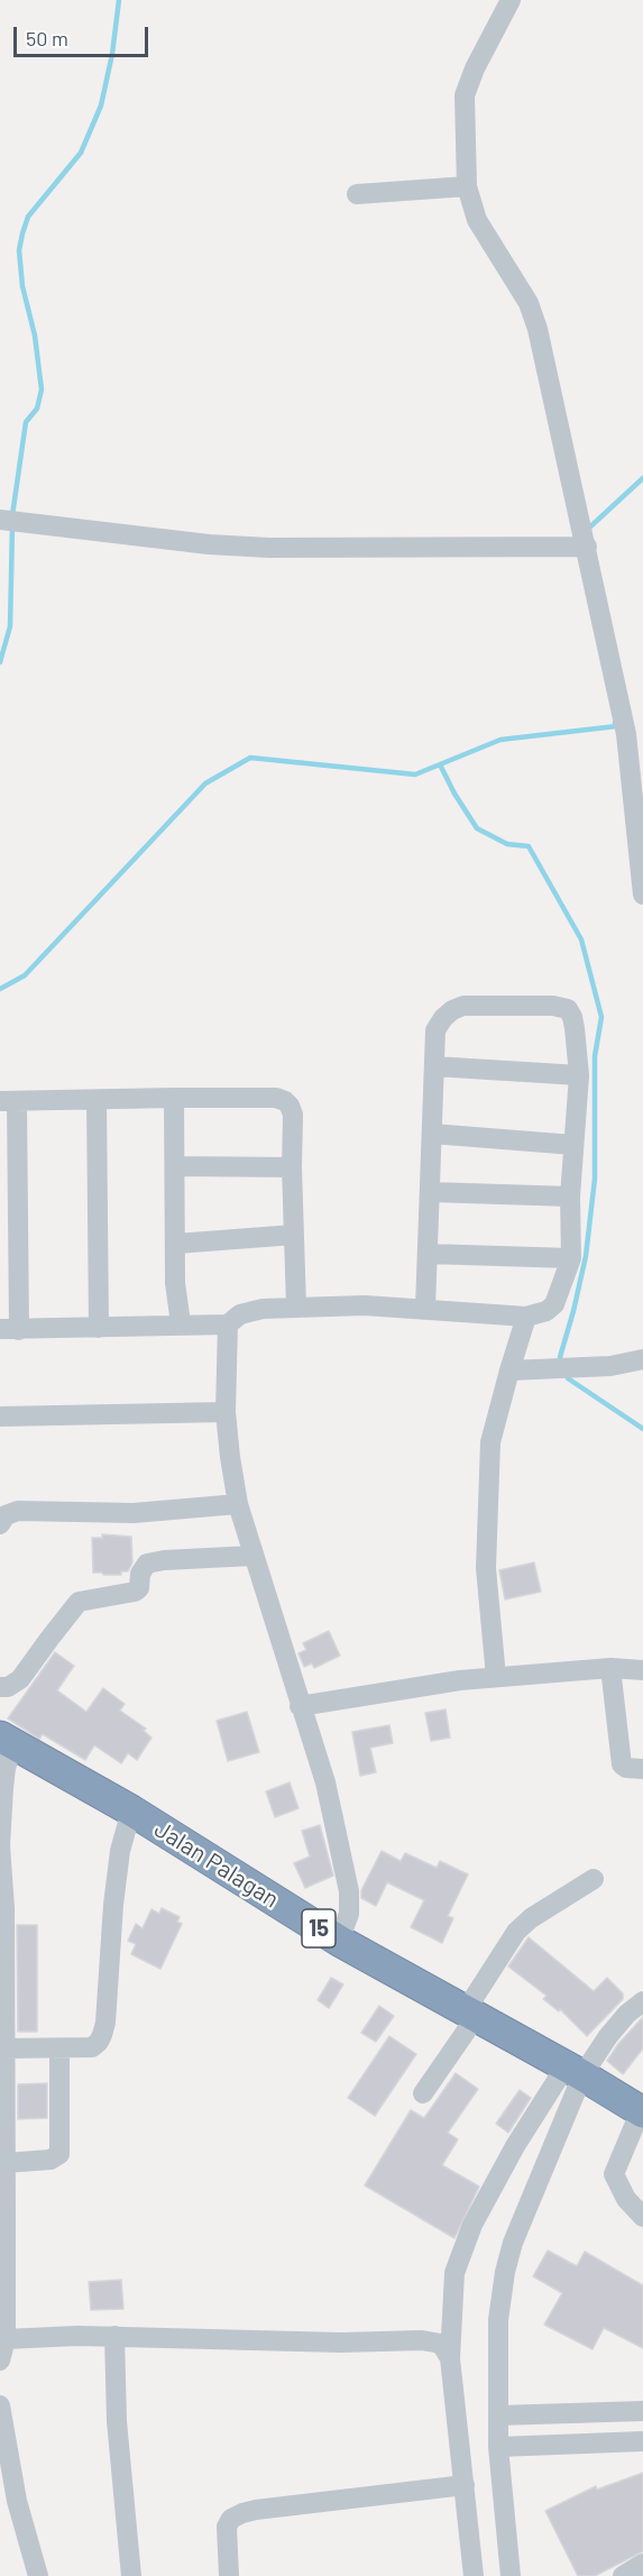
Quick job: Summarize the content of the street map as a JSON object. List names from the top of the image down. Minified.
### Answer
{"streets":{"highway":["Jalan Palagan","15"]},"scale_bar":"50 m"}
